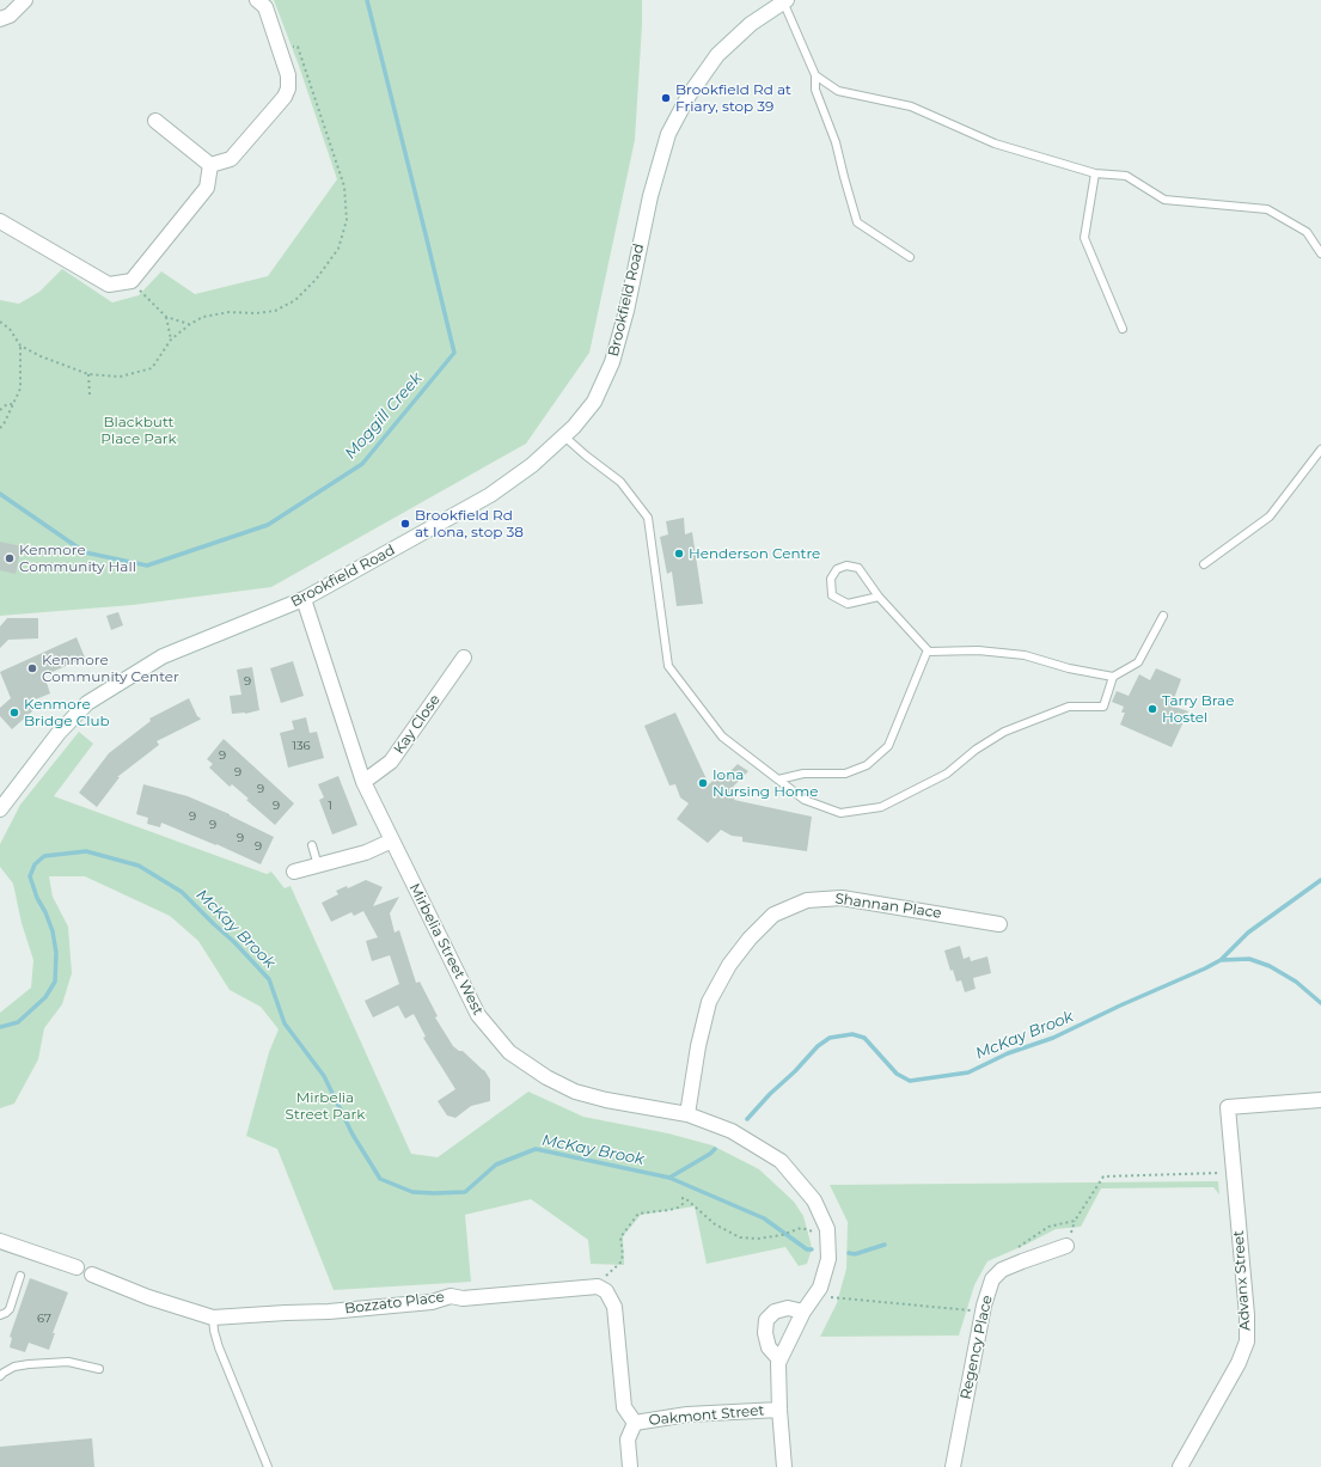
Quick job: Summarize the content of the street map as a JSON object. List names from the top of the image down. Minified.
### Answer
{"streets":{"street":["Brookfield Road","Kay Close","Shannan Place","Mirbelia Street West","Advanx Street","Bozzato Place","Regency Place","Oakmont Street"]},"crossings":[["Brookfield Road","Mirbelia Street West"],["Kay Close","Mirbelia Street West"],["Shannan Place","Mirbelia Street West"],["Mirbelia Street West","Oakmont Street"]],"water":["Moggill Creek","McKay Brook"],"parks":["Blackbutt Place Park","Mirbelia Street Park"],"places":["Brookfield Rd at Friary, stop 39","Brookfield Rd at Iona, stop 38","Henderson Centre","Kenmore Community Hall","Kenmore Community Center","Tarry Brae Hostel","Kenmore Bridge Club","Iona Nursing Home"],"house_numbers":["9","136","9","9","9","9","1","9","9","9","9","67"]}
